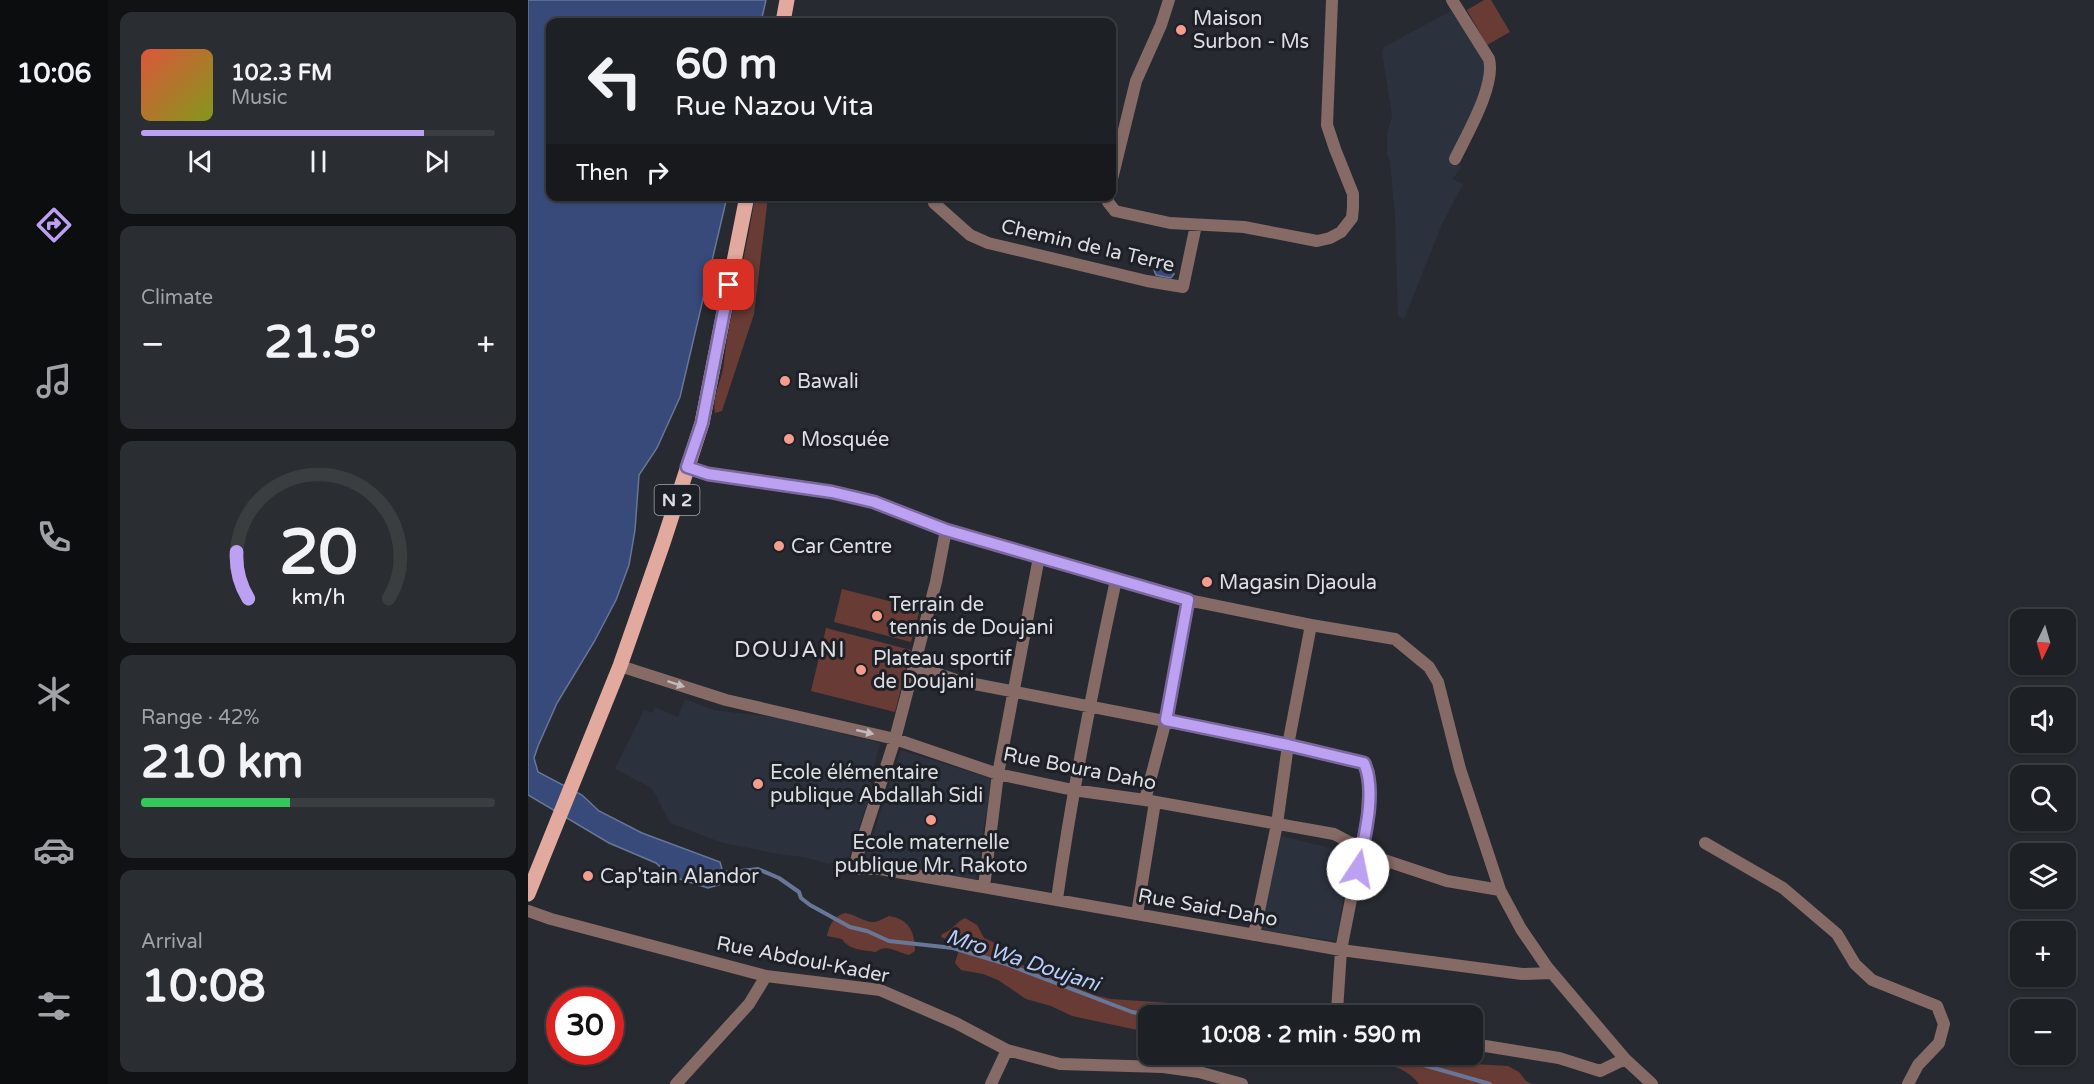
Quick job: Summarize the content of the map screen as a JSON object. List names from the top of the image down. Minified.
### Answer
{"streets":{"main road":["N 2"],"street":["Chemin de la Terre","Rue Boura Daho","Rue Said-Daho","Rue Abdoul-Kader"]},"crossings":[["N 2","Rue Boura Daho"],["Rue Boura Daho","Rue Said-Daho"]],"districts":["DOUJANI"],"water":["Mro Wa Doujani"],"places":["Maison Surbon - Ms","Bawali","Mosquée","Car Centre","Magasin Djaoula","Terrain de tennis de Doujani","Plateau sportif de Doujani","Ecole élémentaire publique Abdallah Sidi","Ecole maternelle publique Mr. Rakoto","Cap'tain Alandor"],"north":"bottom","page":{"tabs":"10:06","turn":["60 m","Rue Nazou Vita"],"song":["102.3 FM","Music"],"then":"Then","tile":["Climate",["Range · 42%","210 km"],["Arrival","10:08"]],"heat":["−","21.5°","+"],"map_buttons":["+","−"],"limit":"30","trip":"10:08 · 2 min · 590 m","gauge":["20","km/h"]}}
